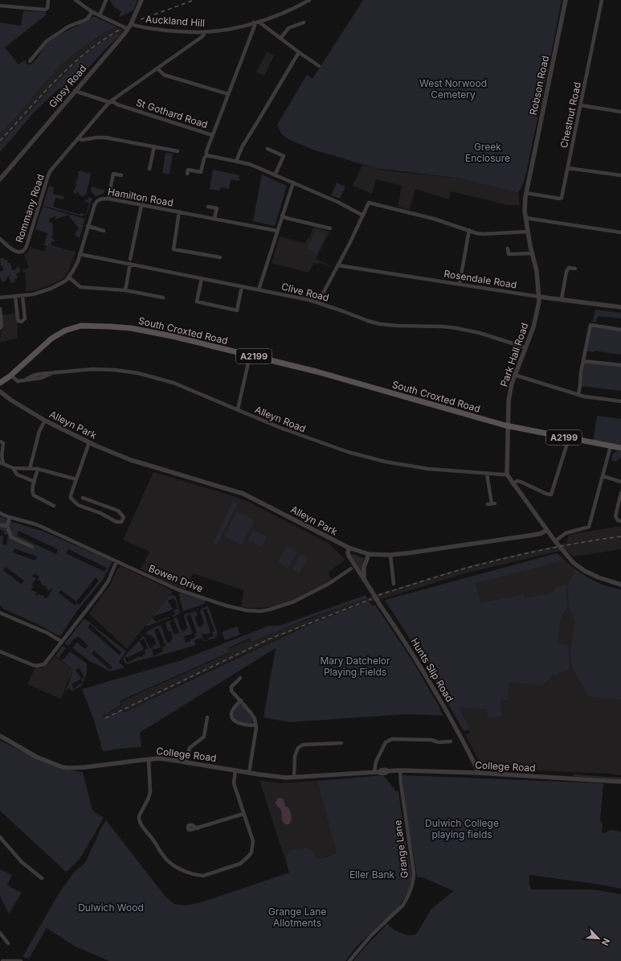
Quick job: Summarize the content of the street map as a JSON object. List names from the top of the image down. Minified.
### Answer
{"streets":{"main road":["South Croxted Road","A2199"],"street":["Auckland Hill","Robson Road","Gipsy Road","St Gothard Road","Chestnut Road","Hamilton Road","Rommany Road","Rosendale Road","Clive Road","Park Hall Road","Alleyn Road","Alleyn Park","Bowen Drive","Hunts Slip Road","College Road","Grange Lane"]},"crossings":[["Auckland Hill","Gipsy Road"],["Robson Road","Chestnut Road"],["Robson Road","Park Hall Road"],["Gipsy Road","St Gothard Road"],["Chestnut Road","Park Hall Road"],["Hamilton Road","Clive Road"],["Rosendale Road","Park Hall Road"],["Clive Road","Park Hall Road"],["South Croxted Road","Park Hall Road"],["South Croxted Road","A2199"],["South Croxted Road","Alleyn Road"],["Park Hall Road","A2199"],["Park Hall Road","Alleyn Road"],["Alleyn Park","Hunts Slip Road"],["Hunts Slip Road","College Road"],["College Road","Grange Lane"]],"parks":["West Norwood Cemetery","Greek Enclosure","Mary Datchelor Playing Fields","Dulwich College playing fields","Eller Bank","Dulwich Wood","Grange Lane Allotments"],"north":"bottom right"}
